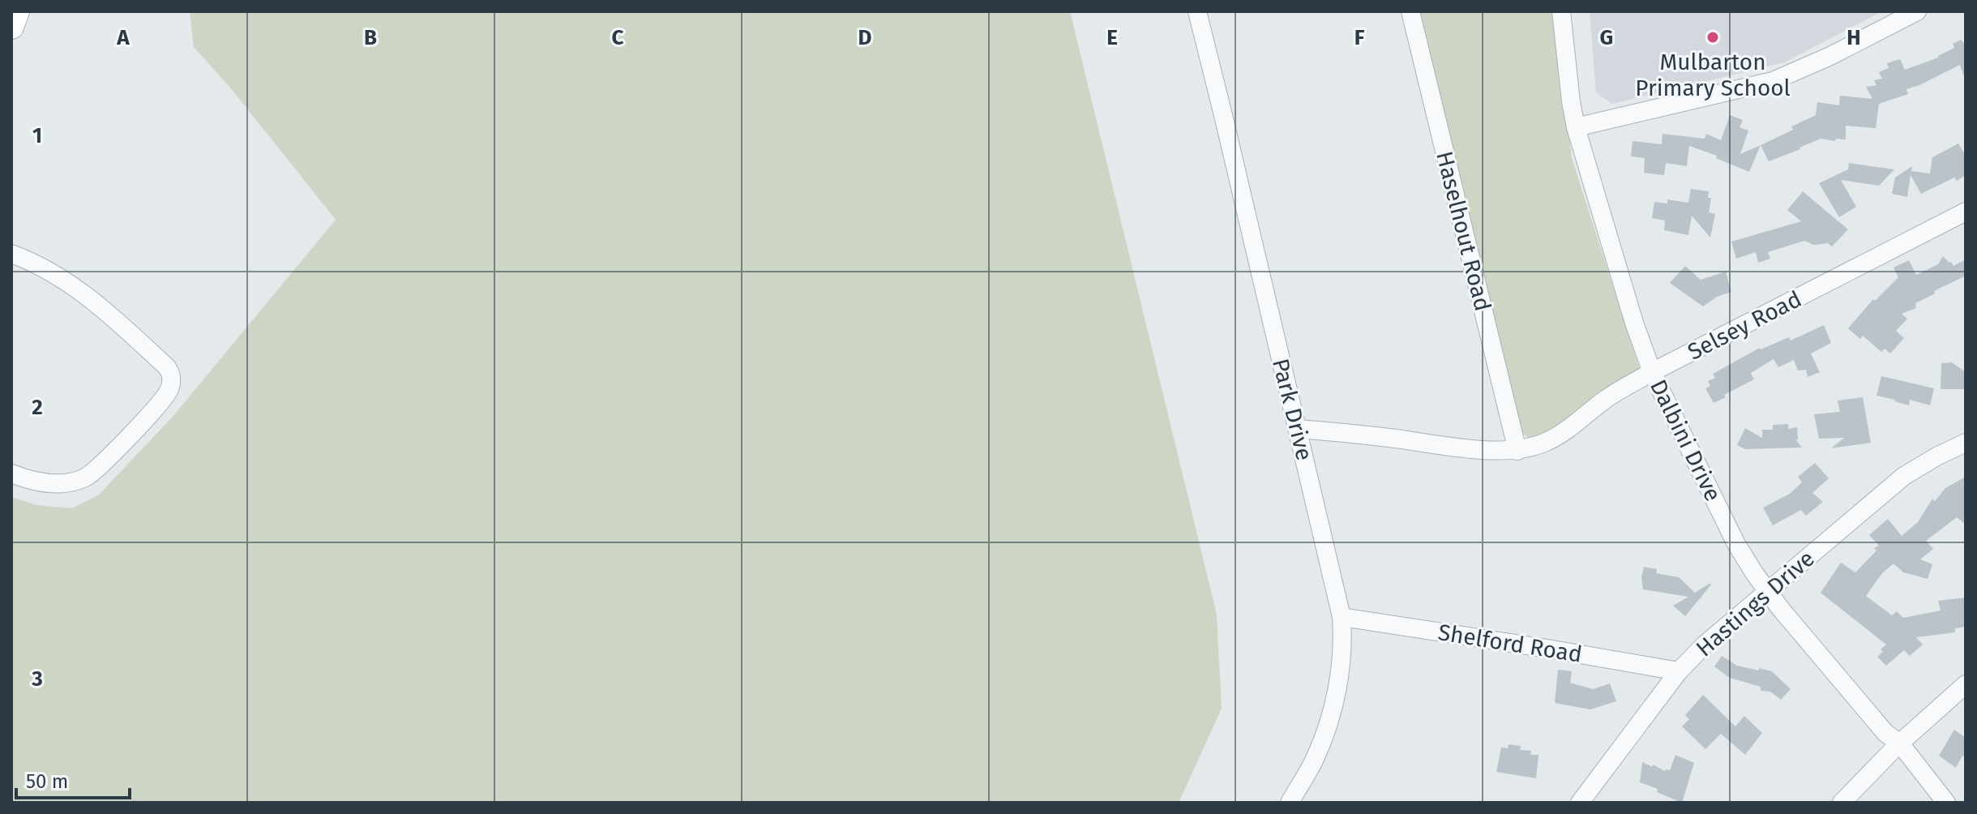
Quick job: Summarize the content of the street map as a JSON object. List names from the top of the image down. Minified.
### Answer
{"streets":{"street":["Haselhout Road","Selsey Road","Park Drive","Dalbini Drive","Hastings Drive","Shelford Road"]},"crossings":[["Haselhout Road","Selsey Road"],["Selsey Road","Park Drive"],["Selsey Road","Dalbini Drive"],["Park Drive","Shelford Road"],["Dalbini Drive","Hastings Drive"],["Hastings Drive","Shelford Road"]],"places":["Mulbarton Primary School"],"scale_bar":"50 m","grid":{"columns":["A","B","C","D","E","F","G","H"],"rows":["1","2","3"]}}
